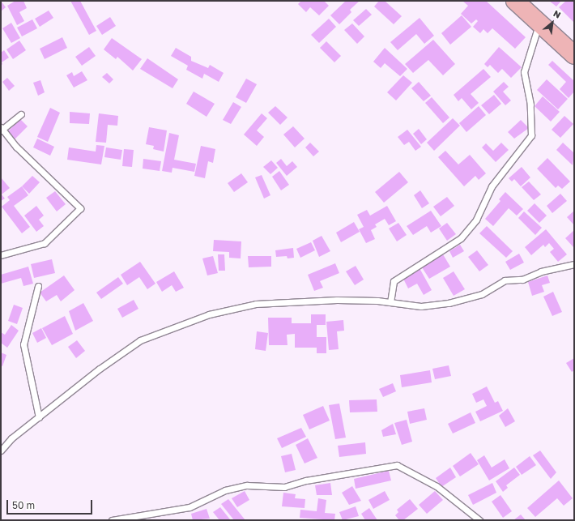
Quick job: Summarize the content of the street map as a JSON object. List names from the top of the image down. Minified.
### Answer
{"scale_bar":"50 m","north":"top right"}
